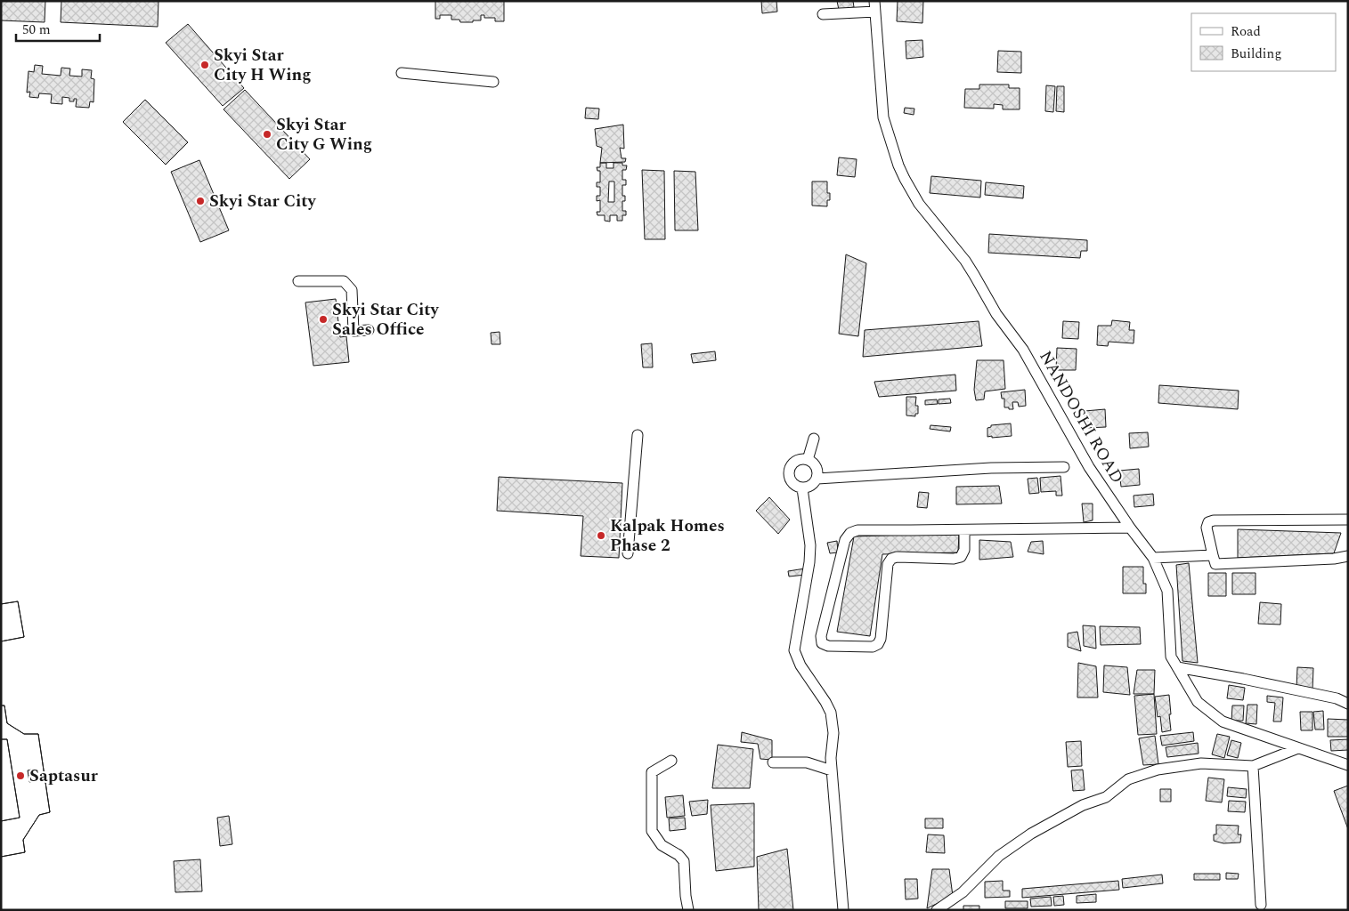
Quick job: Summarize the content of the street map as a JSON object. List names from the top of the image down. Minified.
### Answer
{"streets":{"street":["NANDOSHI ROAD"]},"places":["Skyi Star City H Wing","Skyi Star City G Wing","Skyi Star City","Skyi Star City Sales Office","Kalpak Homes Phase 2","Saptasur"],"legend":["Road","Building"],"scale_bar":"50 m"}
